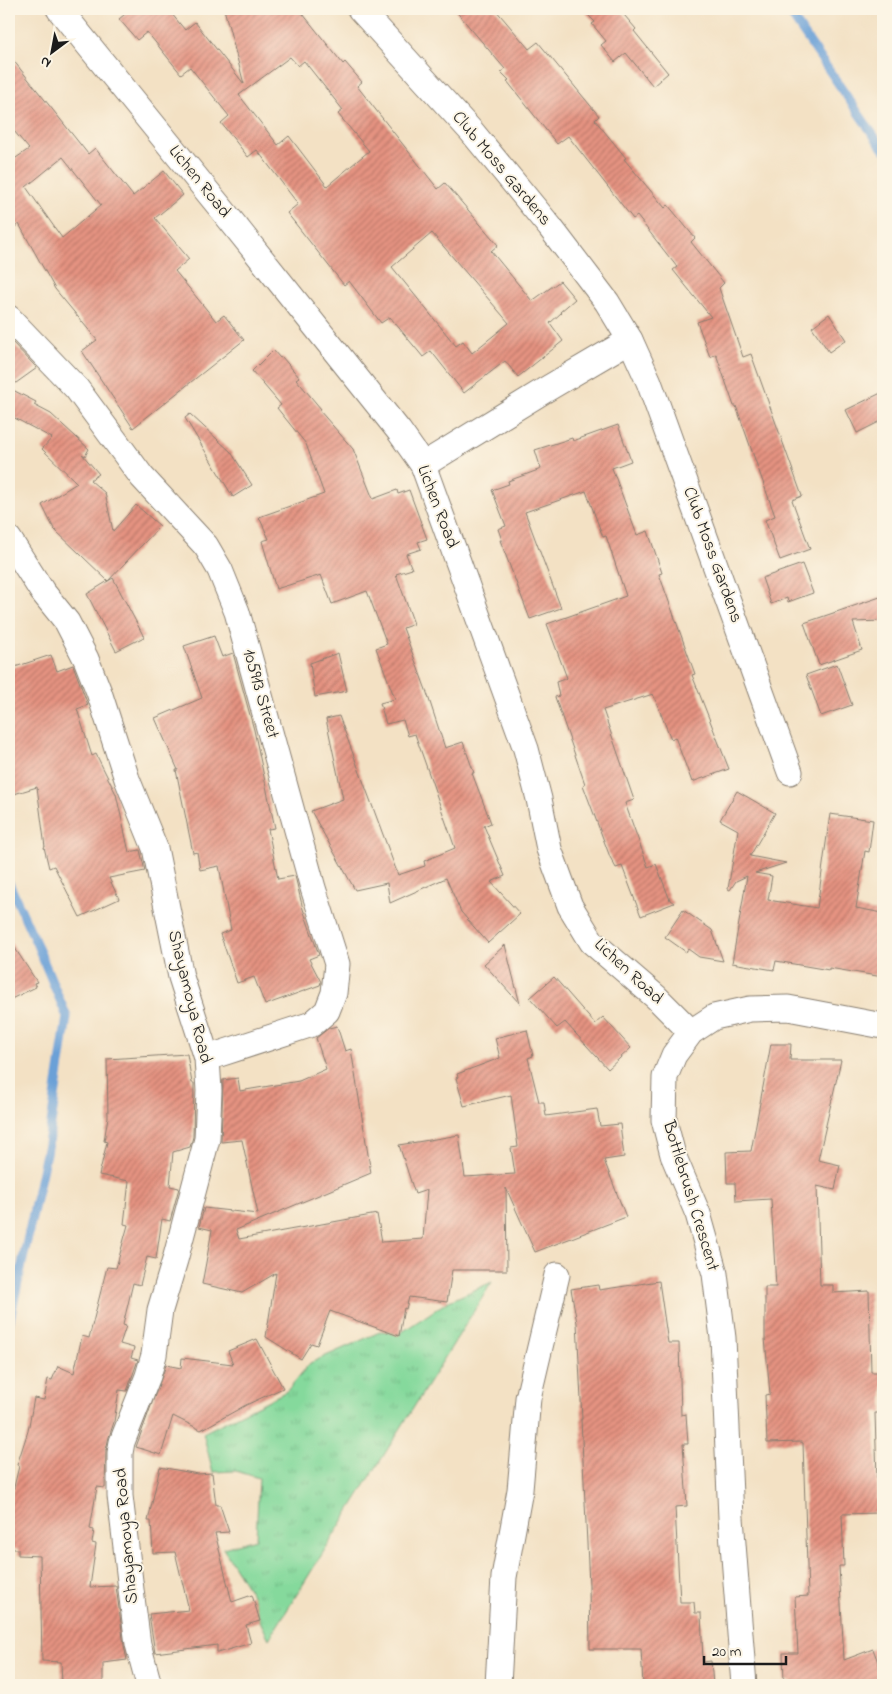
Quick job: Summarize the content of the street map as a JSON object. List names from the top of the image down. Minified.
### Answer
{"streets":{"street":["Club Moss Gardens","Lichen Road","105913 Street","Shayamoya Road","Bottlebrush Crescent"]},"crossings":[["Lichen Road","Bottlebrush Crescent"],["105913 Street","Shayamoya Road"]],"scale_bar":"20 m","north":"bottom left"}
